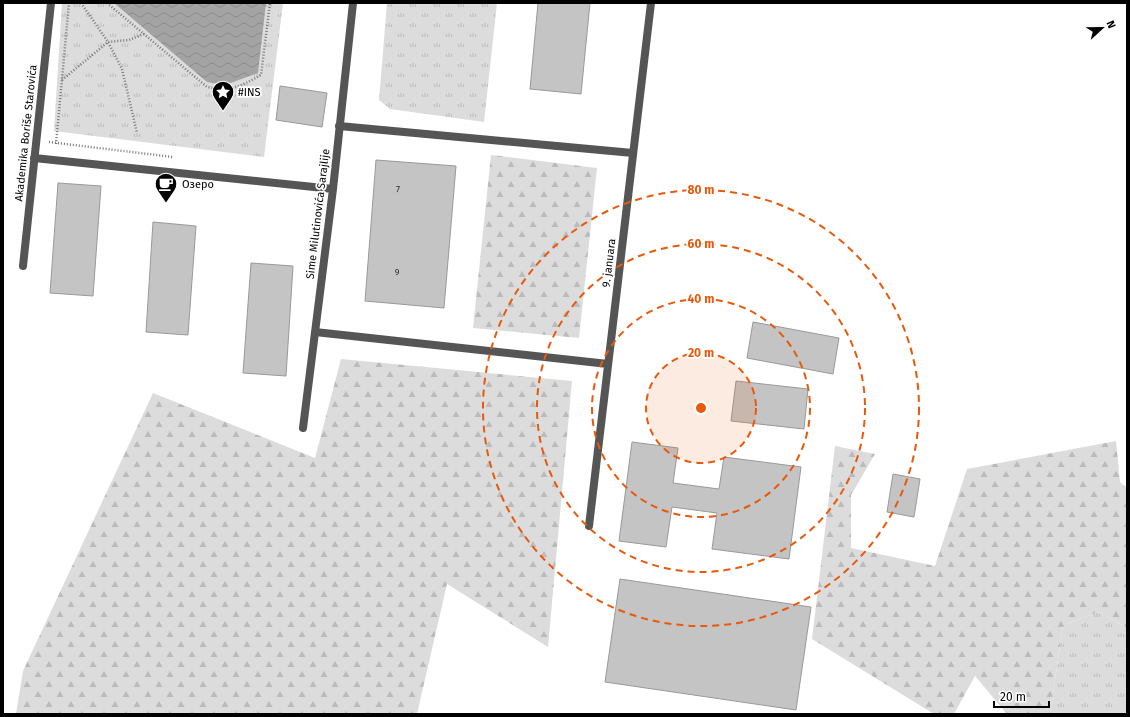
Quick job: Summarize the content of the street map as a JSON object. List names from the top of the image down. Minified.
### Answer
{"streets":{"street":["Akademika Boriše Starovića","Sime Milutinovića Sarajlije","9. januara"]},"places":{"place":["#INS"],"cafe":["Озеро"]},"house_numbers":["7","9"],"scale_bar":"20 m","north":"right","rings":["80 m","60 m","40 m","20 m"]}
